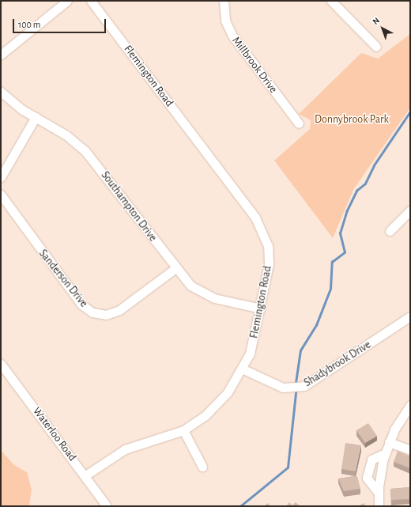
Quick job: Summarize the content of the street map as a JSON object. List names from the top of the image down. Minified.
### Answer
{"streets":{"street":["Millbrook Drive","Flemington Road","Southampton Drive","Sanderson Drive","Shadybrook Drive","Waterloo Road"]},"crossings":[["Flemington Road","Southampton Drive"],["Flemington Road","Shadybrook Drive"],["Flemington Road","Waterloo Road"],["Southampton Drive","Sanderson Drive"]],"parks":["Donnybrook Park"],"scale_bar":"100 m","north":"top left"}
